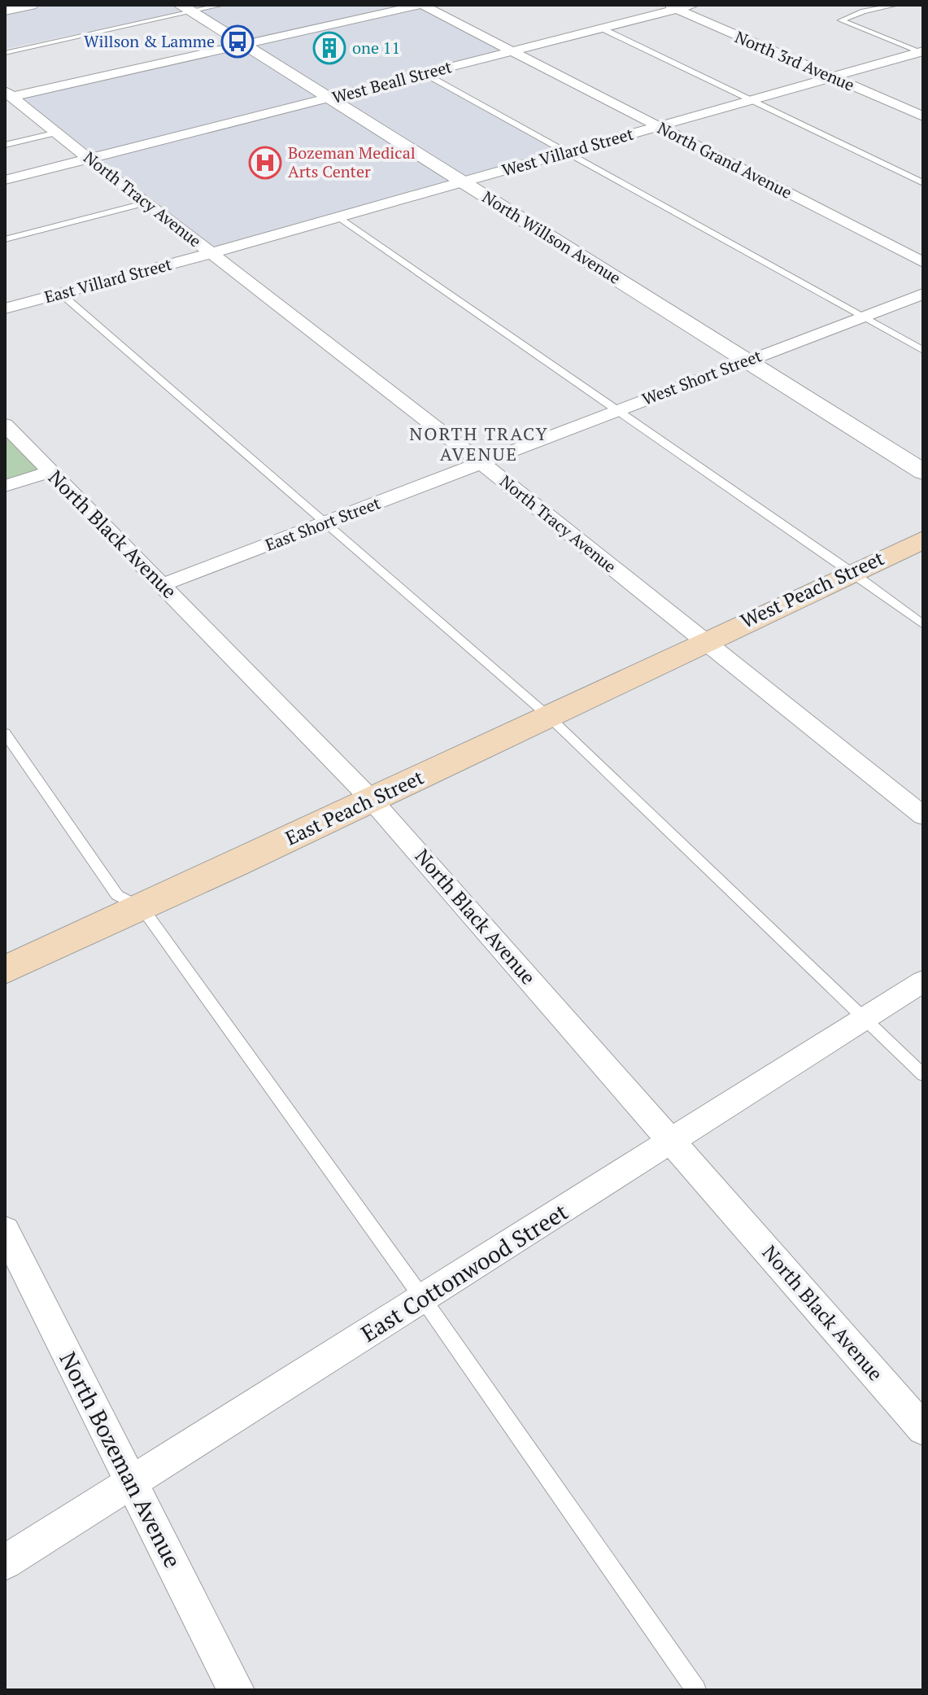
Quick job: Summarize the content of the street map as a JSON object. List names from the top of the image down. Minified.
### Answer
{"streets":{"main road":["West Peach Street","East Peach Street"],"street":["North 3rd Avenue","West Beall Street","West Villard Street","North Grand Avenue","North Tracy Avenue","North Willson Avenue","East Villard Street","West Short Street","East Short Street","North Black Avenue","East Cottonwood Street","North Bozeman Avenue"]},"crossings":[["North 3rd Avenue","West Beall Street"],["North 3rd Avenue","West Villard Street"],["West Beall Street","North Grand Avenue"],["West Beall Street","North Tracy Avenue"],["West Beall Street","North Willson Avenue"],["West Villard Street","North Grand Avenue"],["West Villard Street","North Tracy Avenue"],["West Villard Street","North Willson Avenue"],["West Villard Street","East Villard Street"],["North Tracy Avenue","East Villard Street"],["North Tracy Avenue","West Short Street"],["North Tracy Avenue","East Short Street"],["North Tracy Avenue","West Peach Street"],["North Tracy Avenue","East Peach Street"],["North Willson Avenue","West Short Street"],["West Short Street","East Short Street"],["East Short Street","North Black Avenue"],["North Black Avenue","East Peach Street"],["North Black Avenue","East Cottonwood Street"],["West Peach Street","East Peach Street"],["East Cottonwood Street","North Bozeman Avenue"]],"districts":["NORTH TRACY AVENUE"],"places":{"bus stop":["Willson & Lamme"],"building":["one 11"],"hospital":["Bozeman Medical Arts Center"]}}
